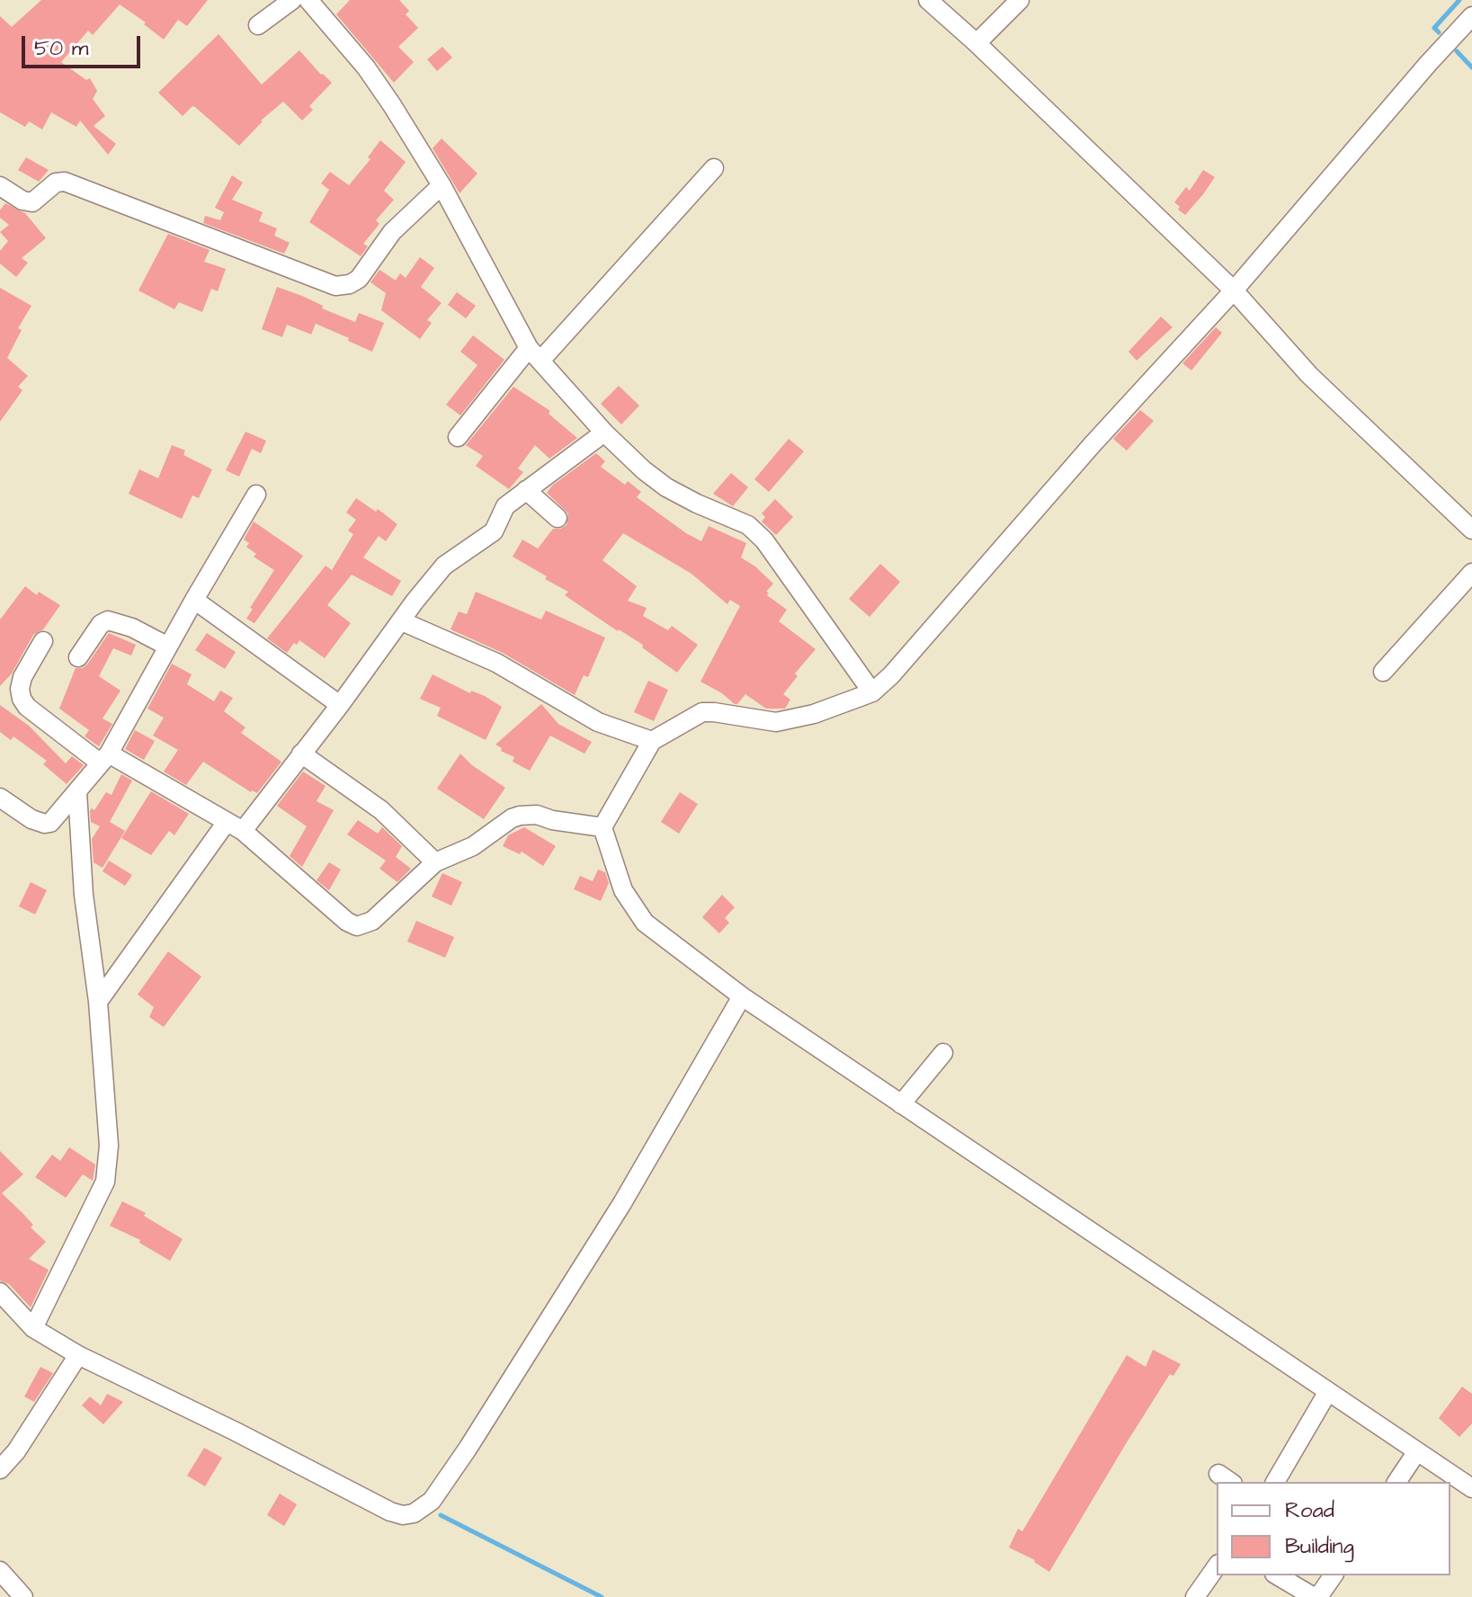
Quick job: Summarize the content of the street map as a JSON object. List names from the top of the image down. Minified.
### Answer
{"legend":["Road","Building"],"scale_bar":"50 m"}
